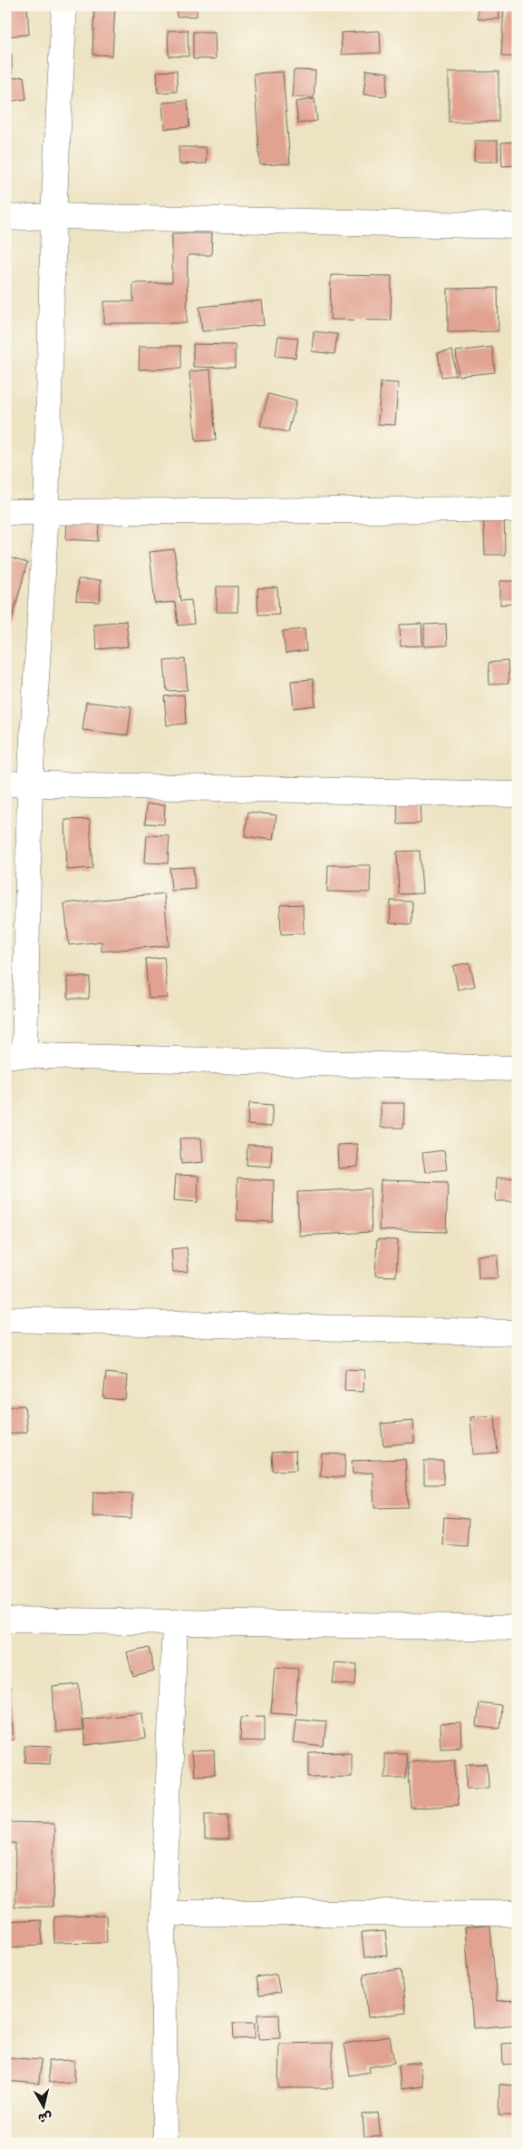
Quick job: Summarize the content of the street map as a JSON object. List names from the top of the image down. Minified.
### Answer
{"north":"bottom"}
